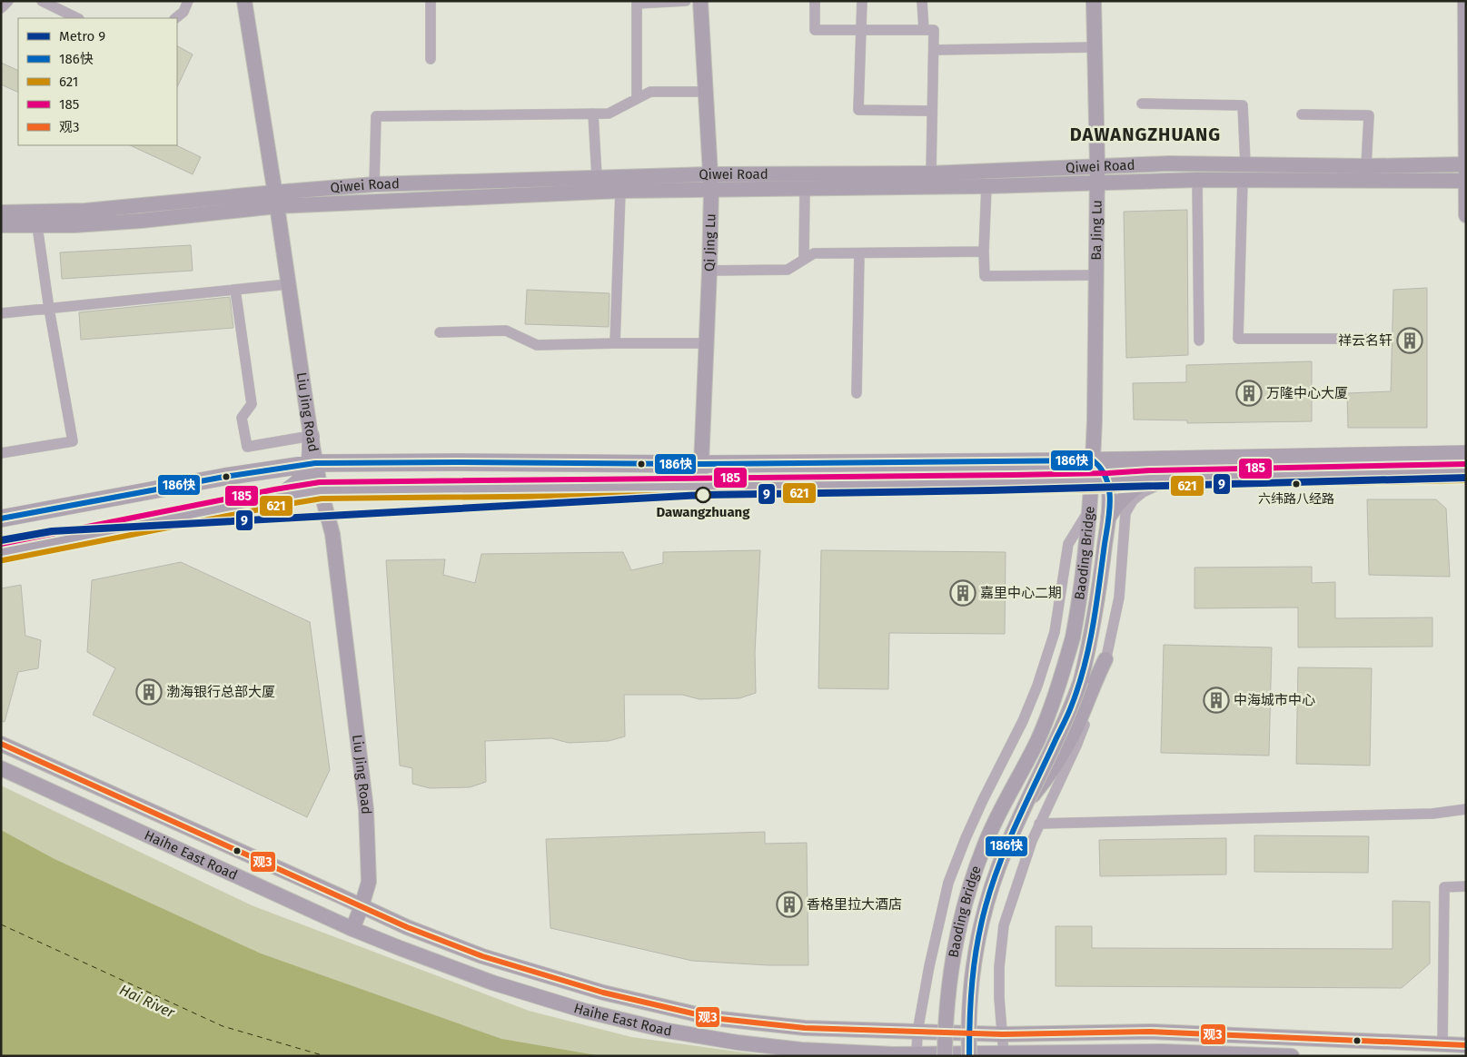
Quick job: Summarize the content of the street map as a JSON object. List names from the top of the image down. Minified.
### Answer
{"streets":{"main road":["Qiwei Road","Ba Jing Lu","Qi Jing Lu","Liu Jing Road","Baoding Bridge","Haihe East Road"]},"crossings":[["Qiwei Road","Ba Jing Lu"],["Qiwei Road","Qi Jing Lu"],["Qiwei Road","Liu Jing Road"],["Ba Jing Lu","Baoding Bridge"],["Liu Jing Road","Haihe East Road"]],"districts":["DAWANGZHUANG"],"water":["Hai River"],"places":{"building":["祥云名轩","万隆中心大厦","嘉里中心二期","渤海银行总部大厦","中海城市中心","香格里拉大酒店"],"other":["六纬路八经路","Dawangzhuang"]},"lines":["transit line 186快","transit line 185","metro line 9","transit line 621","transit line 观3"],"legend":["Metro 9","186快","621","185","观3"]}
